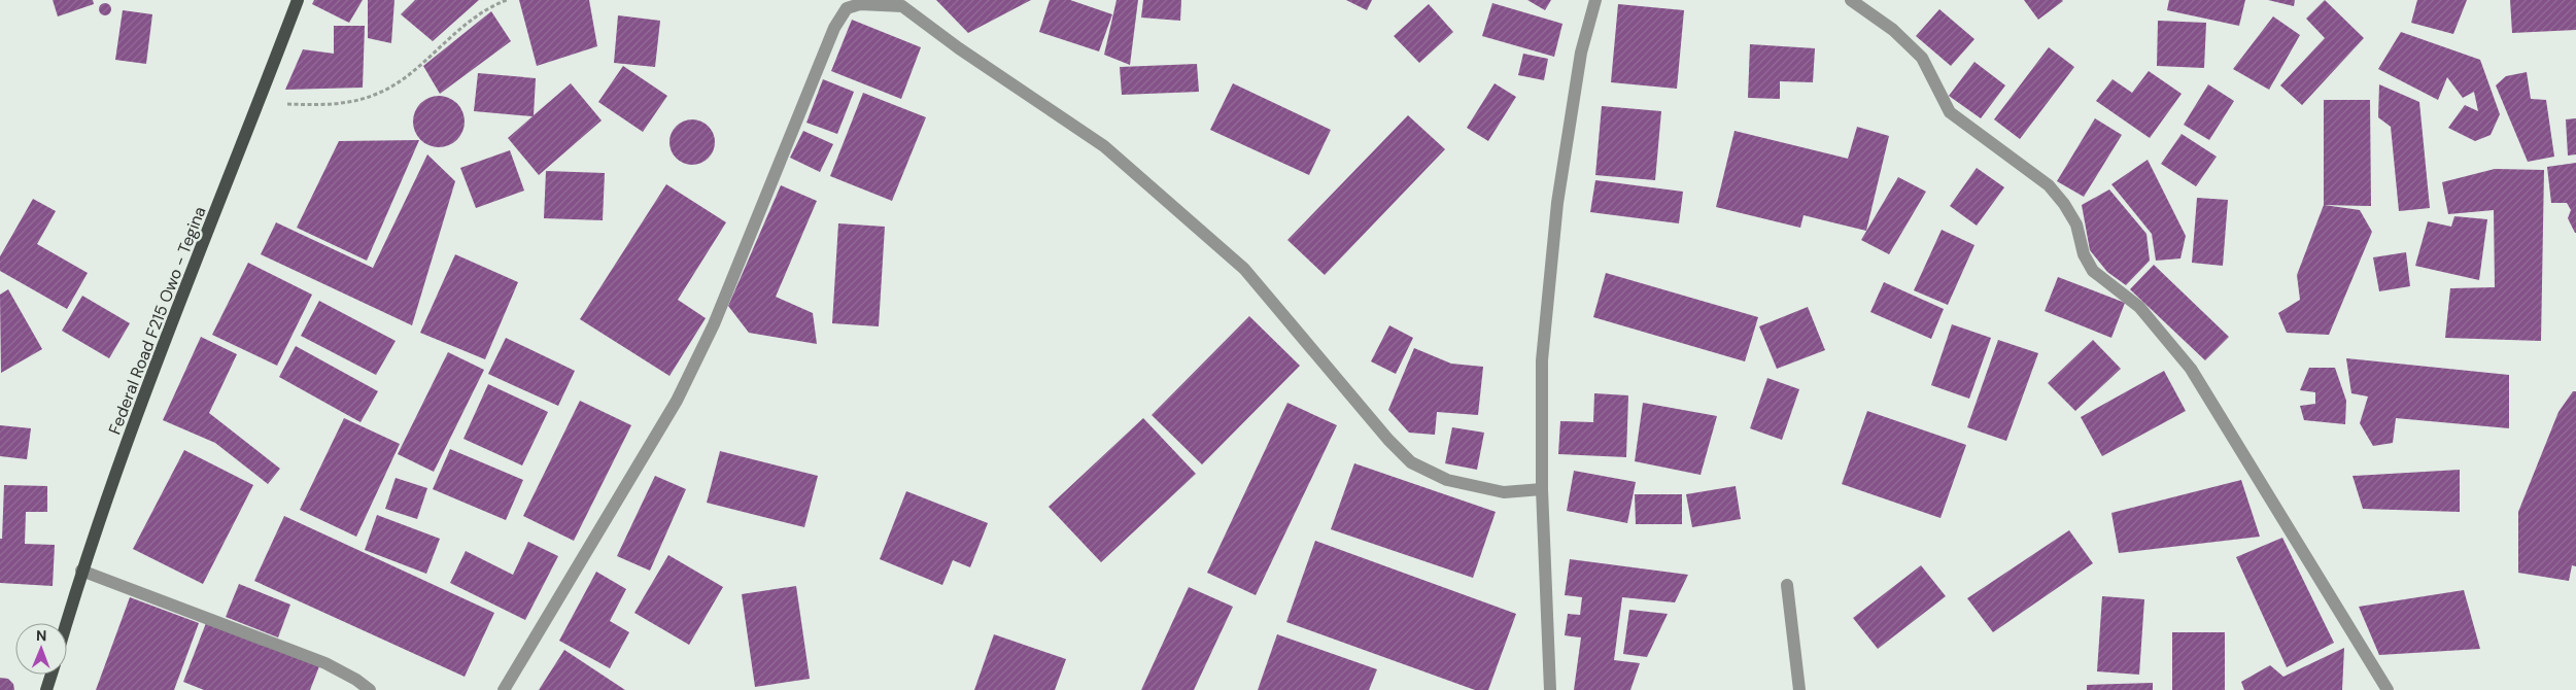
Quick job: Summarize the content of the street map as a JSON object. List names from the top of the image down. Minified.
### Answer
{"streets":{"main road":["Federal Road F215 Owo - Tegina"]},"north":"top"}
